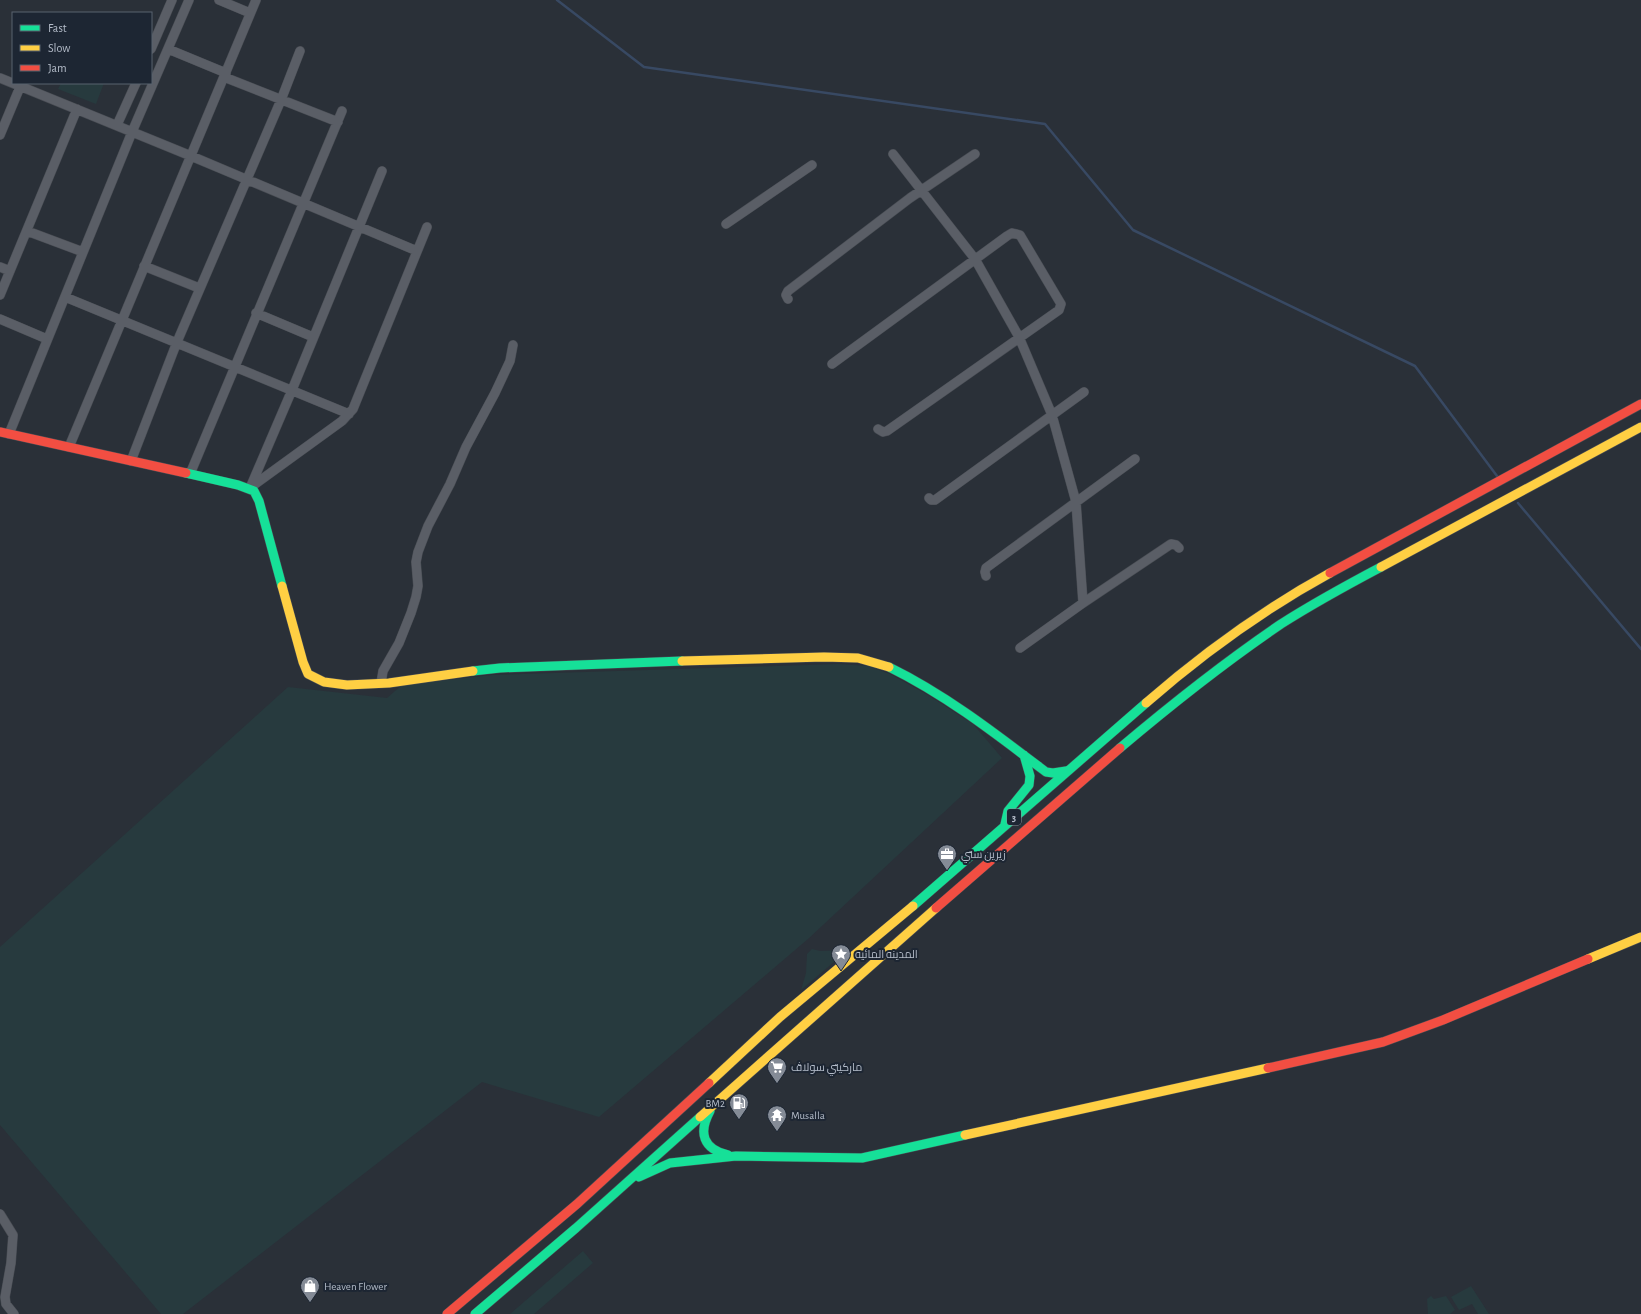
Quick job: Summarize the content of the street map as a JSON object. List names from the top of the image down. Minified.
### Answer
{"streets":{"main road":["3"]},"places":{"office":["زيرين ستي"],"place":["المدينه المائيه"],"supermarket":["ماركيتي سولاڤ"],"fuel station":["BM2"],"temple":["Musalla"],"shop":["Heaven Flower"]},"legend":["Fast","Slow","Jam"]}
